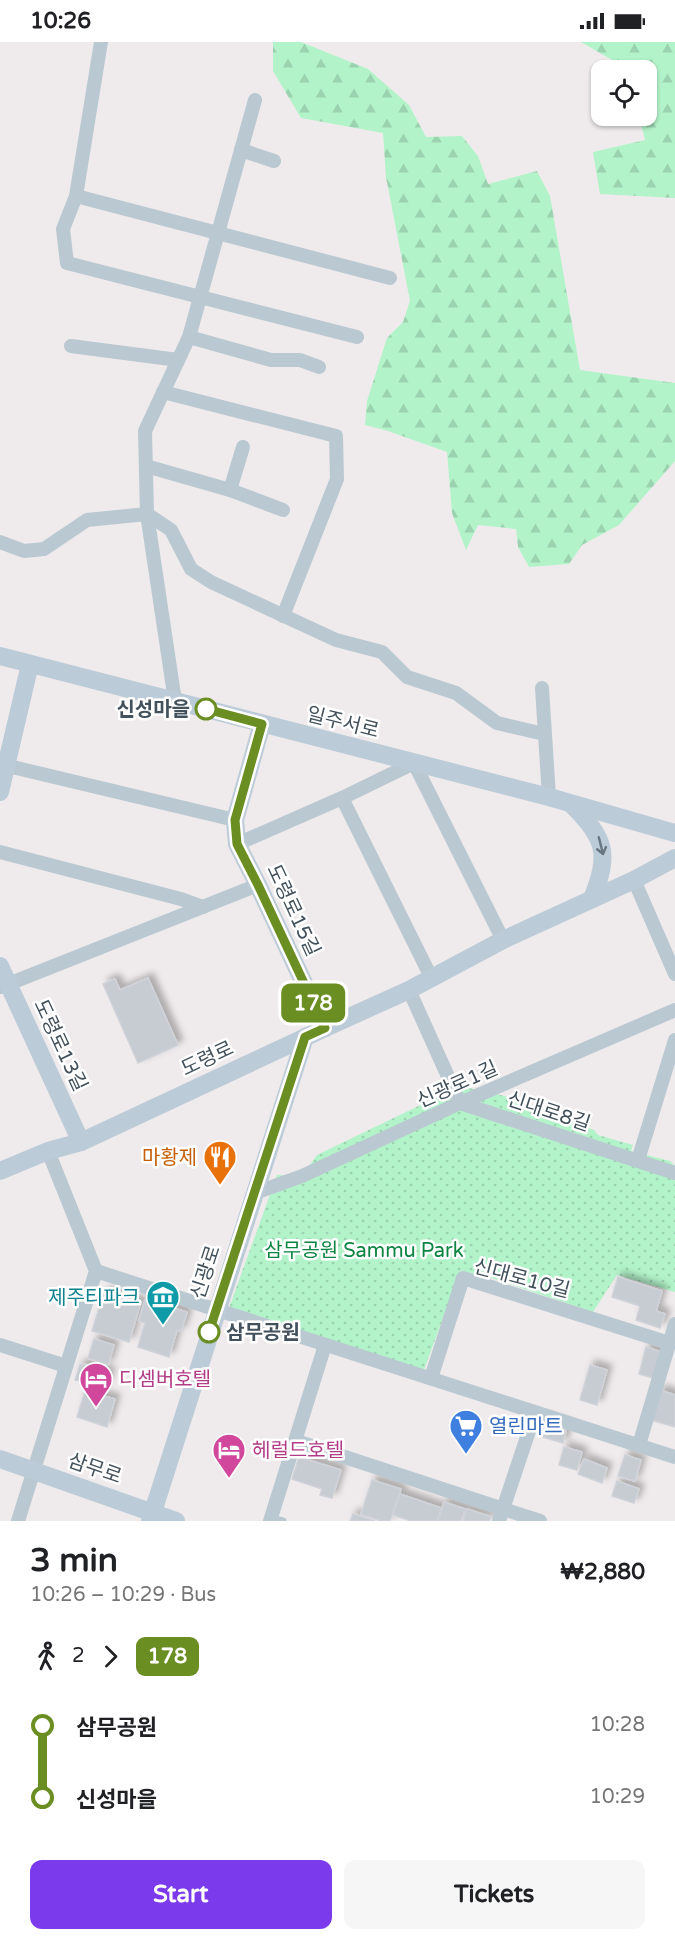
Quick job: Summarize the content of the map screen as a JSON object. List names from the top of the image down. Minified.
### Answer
{"streets":{"main road":["일주서로","도령로15길","도령로13길","도령로","신광로","삼무로"],"street":["신광로1길","신대로8길","신대로10길"]},"crossings":[["일주서로","도령로15길"],["도령로15길","도령로"],["도령로13길","도령로"],["도령로","신광로"],["신광로1길","신대로8길"],["신광로1길","신광로"],["신광로","삼무로"]],"parks":["삼무공원 Sammu Park"],"places":{"other":["신성마을","삼무공원"],"restaurant":["마황제"],"museum":["제주티파크"],"hotel":["디셈버호텔","헤럴드호텔"],"supermarket":["열린마트"]},"lines":["bus line 178"],"page":{"status":"10:26","on_map":"178","heading":["3 min","10:26 – 10:29 · Bus","₩2,880"],"legs":["2","178"],"list":[{"name":"삼무공원","value":"10:28"},{"name":"신성마을","value":"10:29"}],"buttons":["Start","Tickets"]}}
